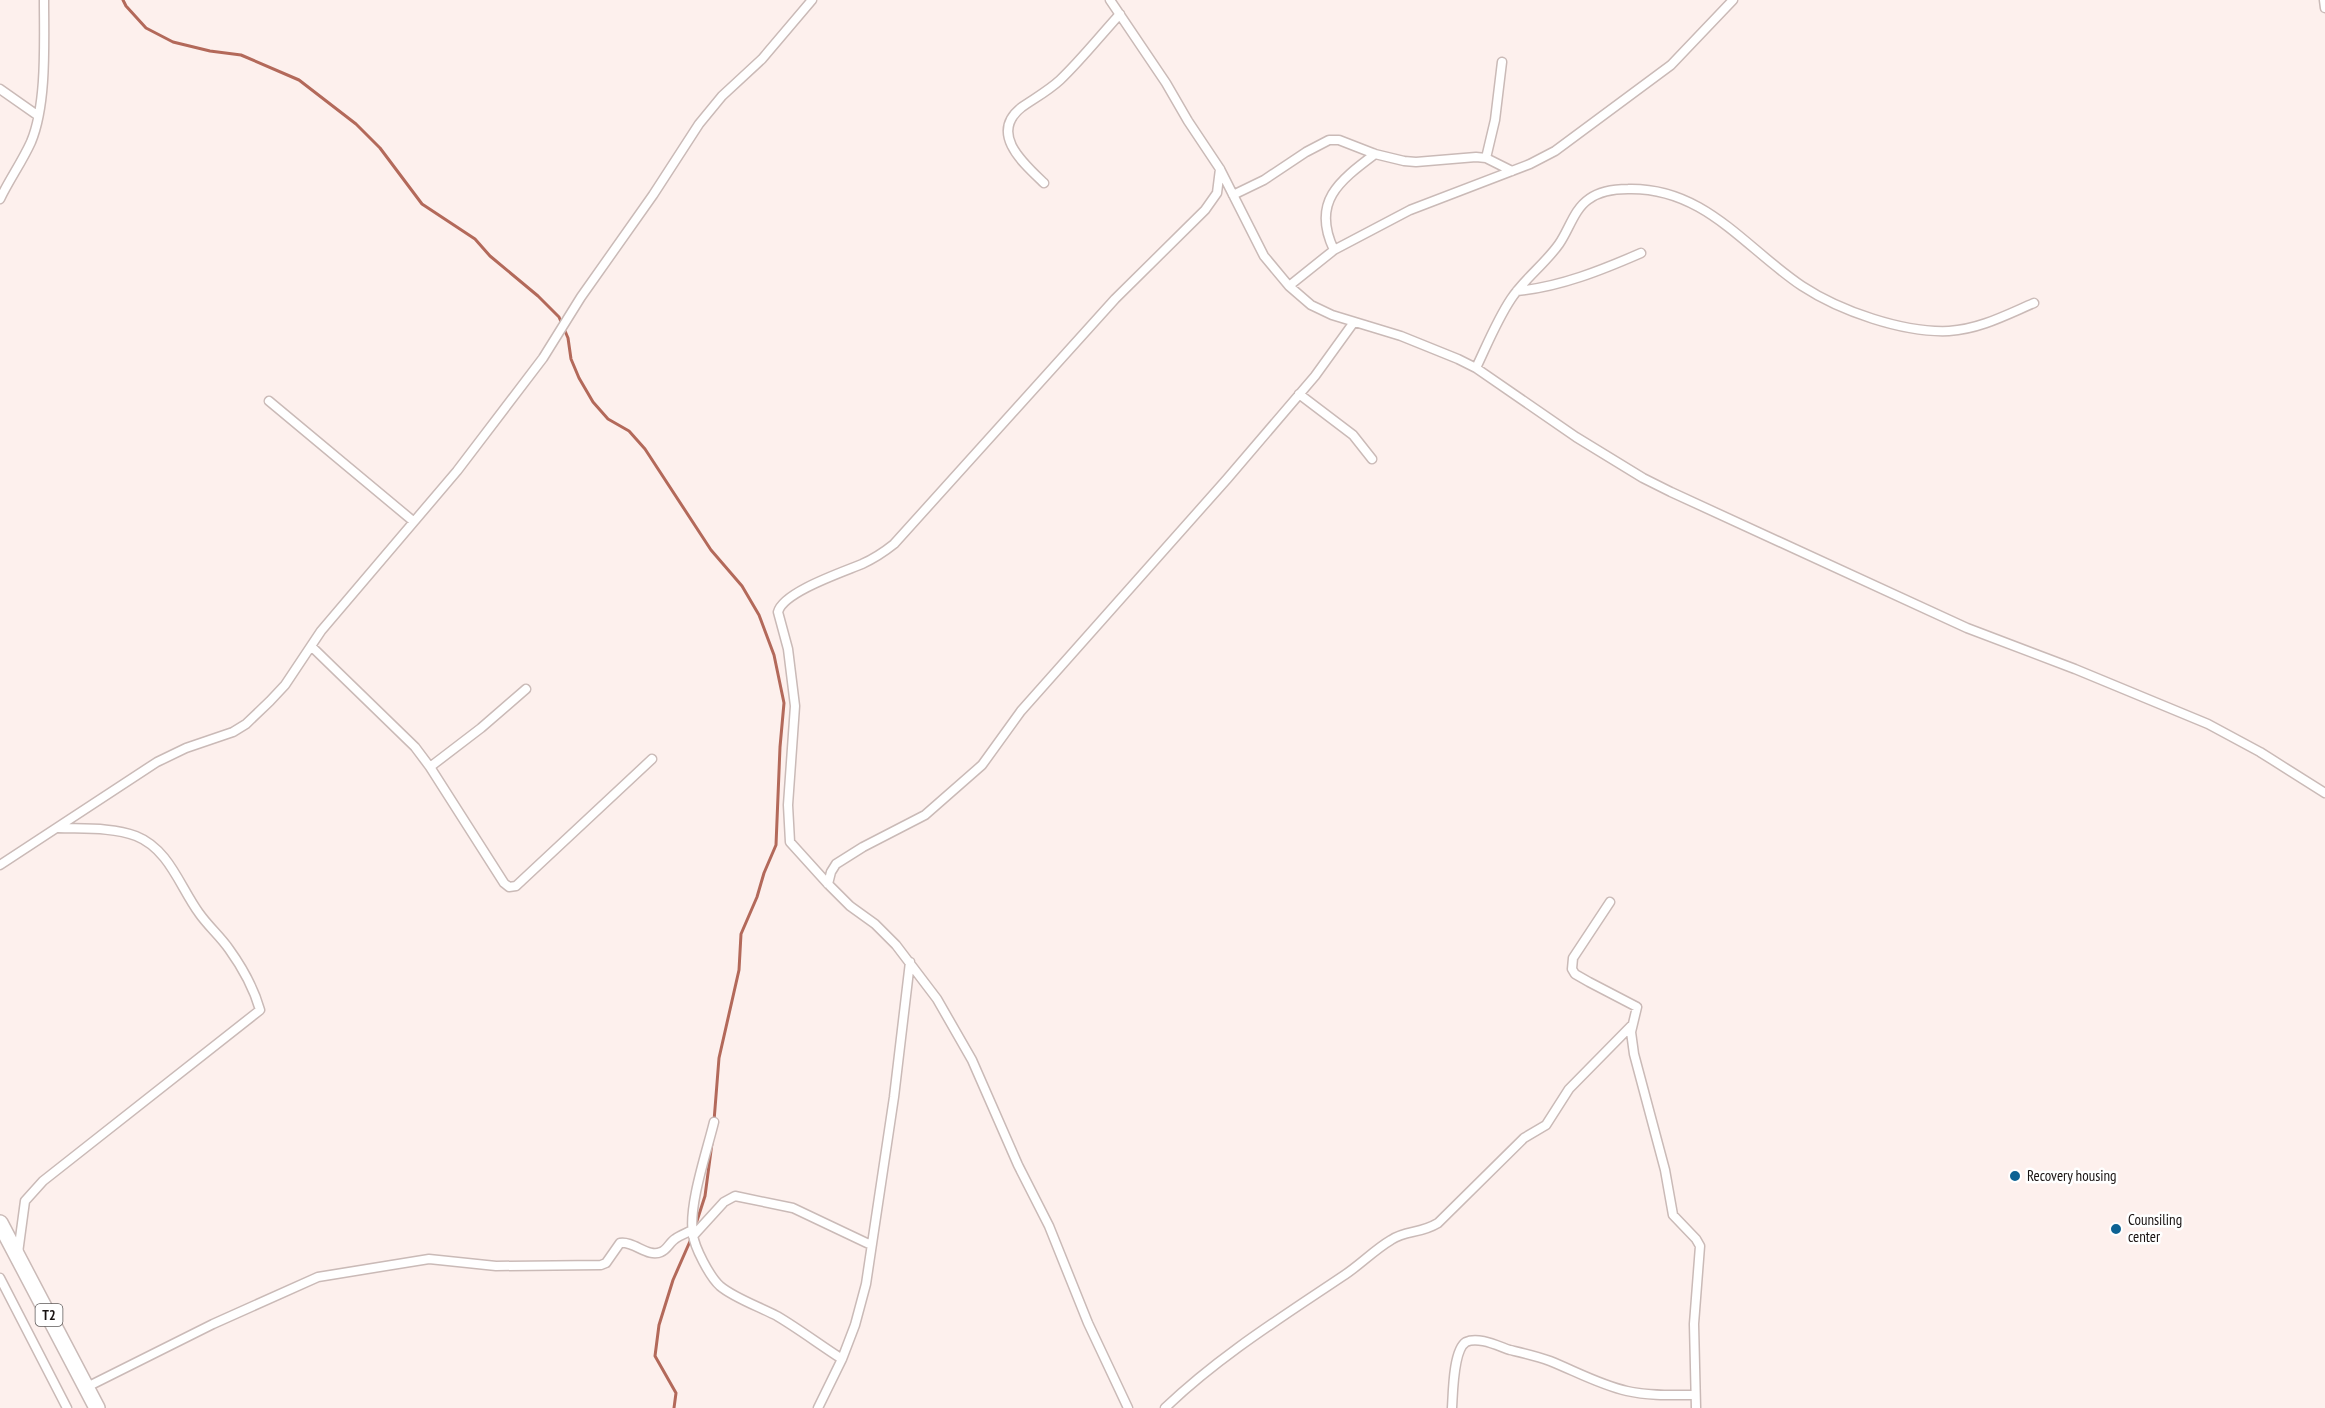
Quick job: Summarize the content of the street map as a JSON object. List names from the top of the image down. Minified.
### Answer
{"streets":{"highway":["T2"]},"places":["Recovery housing","Counsiling center"]}
